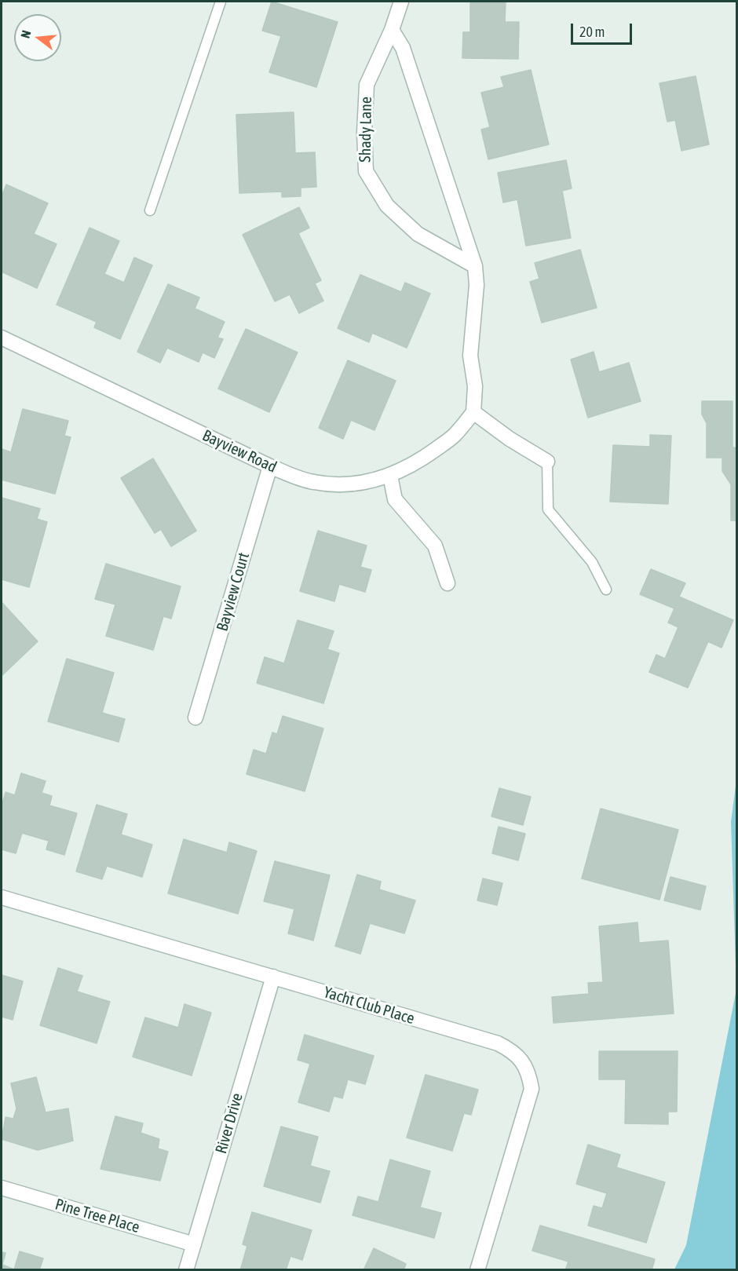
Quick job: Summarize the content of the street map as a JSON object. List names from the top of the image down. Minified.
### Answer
{"streets":{"street":["Shady Lane","Bayview Road","Bayview Court","Yacht Club Place","River Drive","Pine Tree Place"]},"crossings":[["Bayview Road","Bayview Court"],["Yacht Club Place","River Drive"],["River Drive","Pine Tree Place"]],"scale_bar":"20 m","north":"left"}
